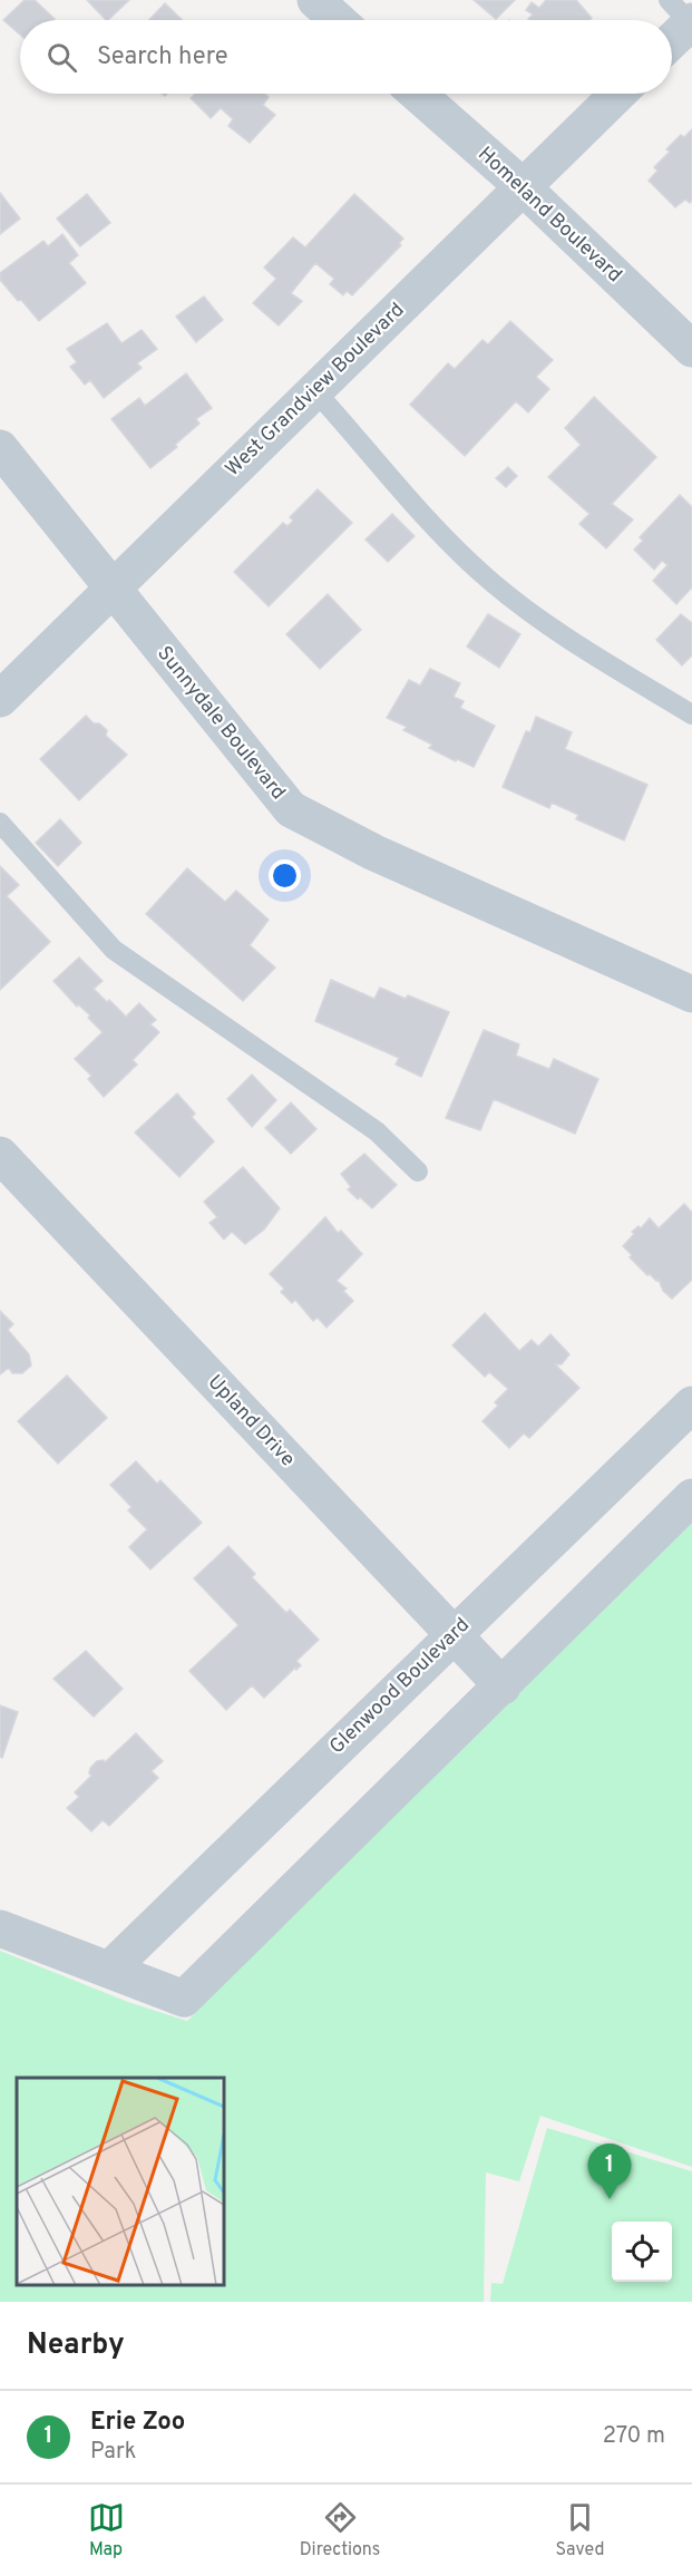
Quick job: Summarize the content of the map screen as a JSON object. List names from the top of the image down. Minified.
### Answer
{"streets":{"street":["Homeland Boulevard","West Grandview Boulevard","Sunnydale Boulevard","Upland Drive","Glenwood Boulevard"]},"crossings":[["Homeland Boulevard","West Grandview Boulevard"],["West Grandview Boulevard","Sunnydale Boulevard"],["Upland Drive","Glenwood Boulevard"]],"page":{"search":"Search here","pins":"1","heading":"Nearby","list":[{"mark":"1","name":"Erie Zoo","note":"Park","value":"270 m"}],"nav":["Map","Directions","Saved"]}}
